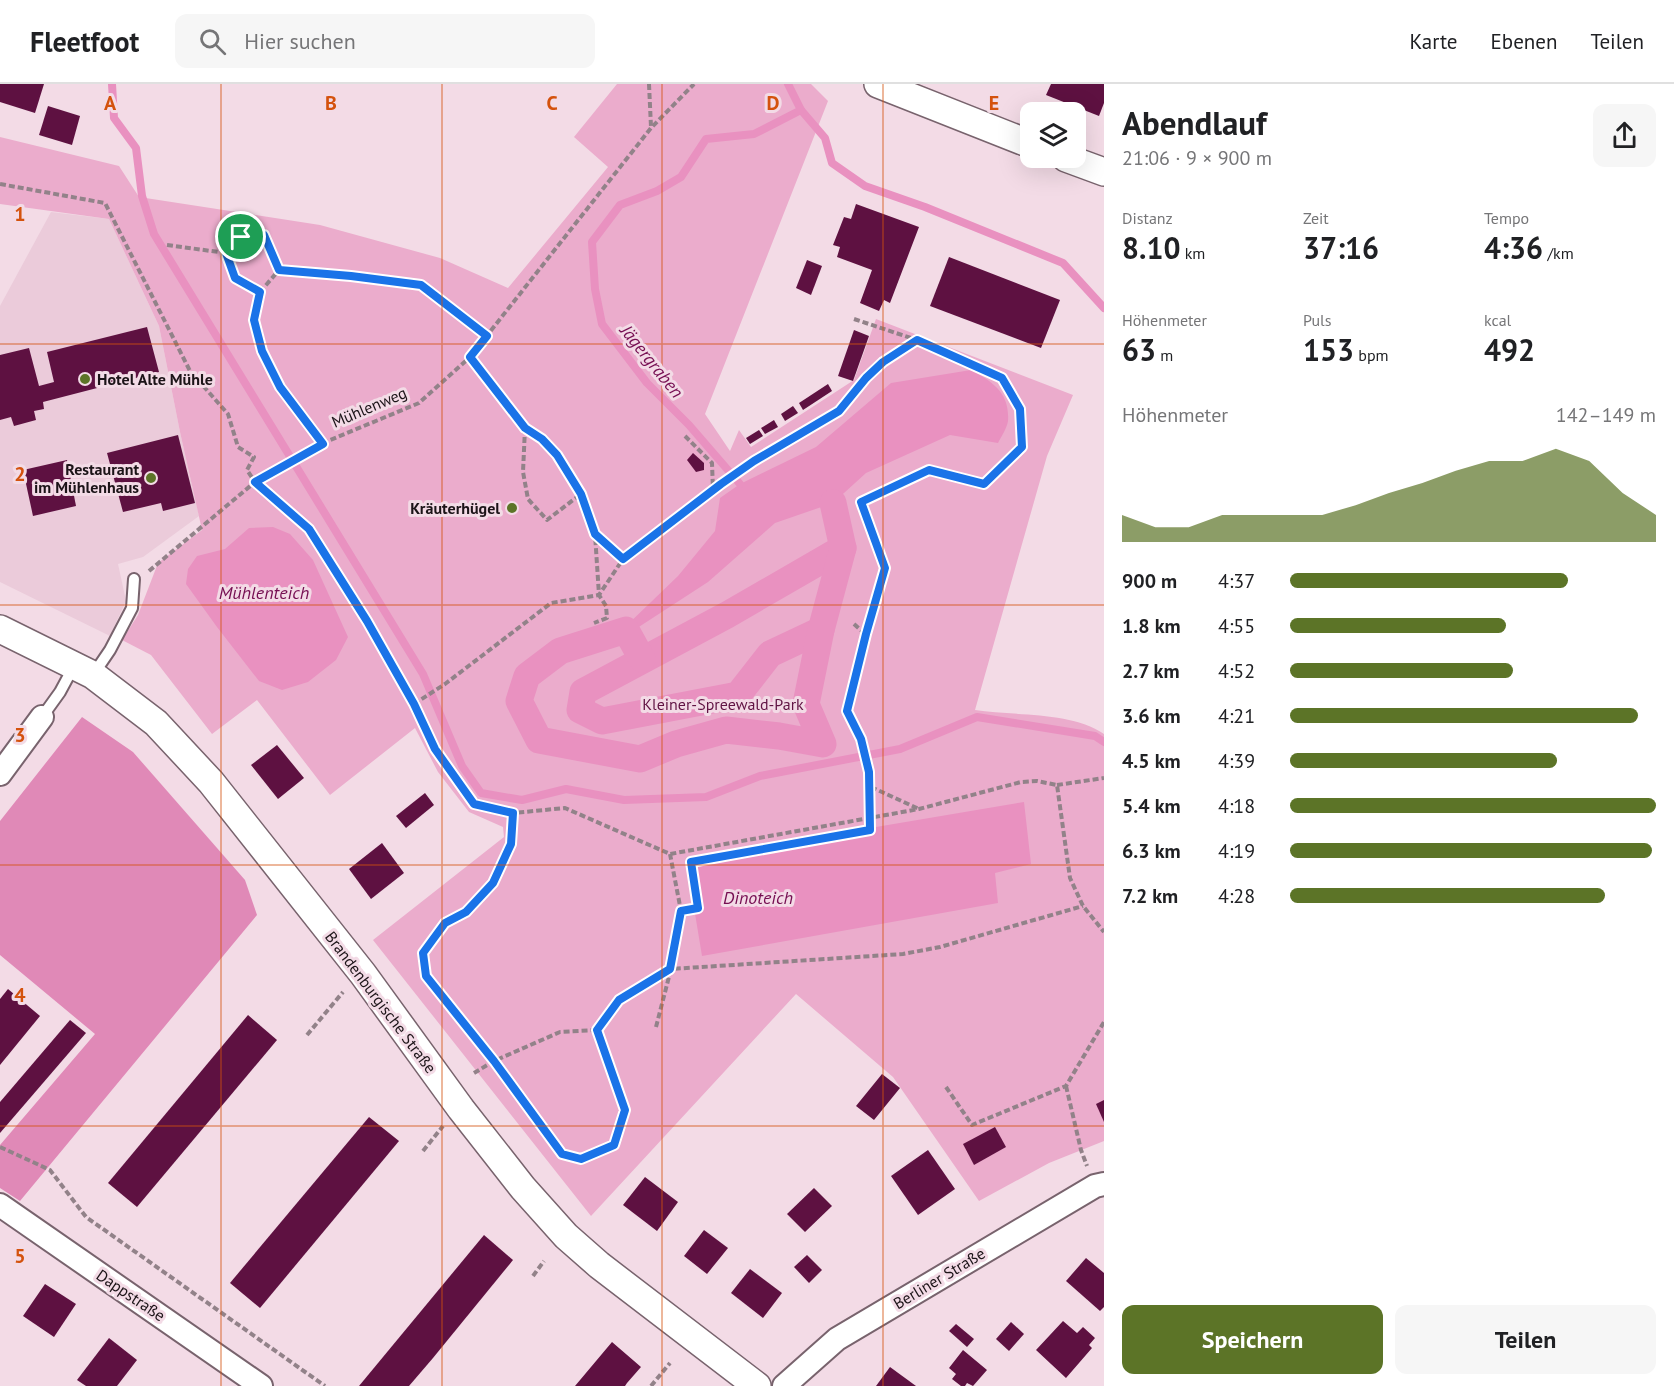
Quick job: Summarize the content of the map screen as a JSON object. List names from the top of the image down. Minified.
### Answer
{"streets":{"street":["Brandenburgische Straße","Berliner Straße","Dappstraße"],"path":["Mühlenweg"]},"water":["Jägergraben","Mühlenteich","Dinoteich"],"parks":["Kleiner-Spreewald-Park"],"places":["Hotel Alte Mühle","Restaurant im Mühlenhaus","Kräuterhügel"],"page":{"header":"Fleetfoot","search":"Hier suchen","nav":["Karte","Ebenen","Teilen"],"heading":["Abendlauf","21:06 · 9 × 900 m"],"stats":[["Distanz","8.10 km"],["Zeit","37:16"],["Tempo","4:36 /km"],["Höhenmeter","63 m"],["Puls","153 bpm"],["kcal","492"]],"chart":["Höhenmeter","142–149 m"],"list":[{"name":"900 m","note":"4:37"},{"name":"1.8 km","note":"4:55"},{"name":"2.7 km","note":"4:52"},{"name":"3.6 km","note":"4:21"},{"name":"4.5 km","note":"4:39"},{"name":"5.4 km","note":"4:18"},{"name":"6.3 km","note":"4:19"},{"name":"7.2 km","note":"4:28"}],"buttons":["Speichern","Teilen"]},"grid":{"columns":["A","B","C","D","E"],"rows":["1","2","3","4","5"]}}
